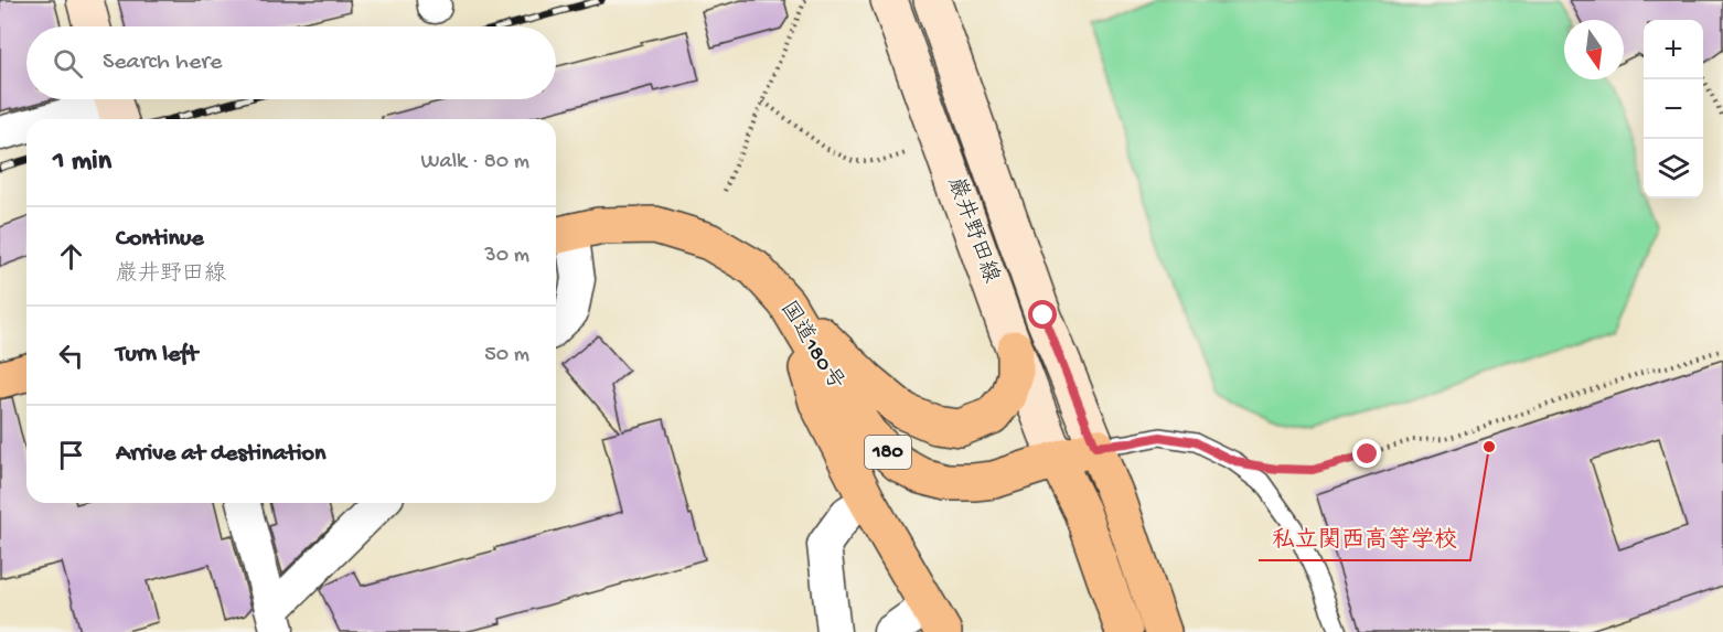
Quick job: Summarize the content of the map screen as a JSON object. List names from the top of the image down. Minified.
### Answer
{"streets":{"highway":["国道180号","180"],"main road":["巌井野田線"]},"crossings":[["巌井野田線","国道180号"]],"places":["私立関西高等学校"],"north":"bottom","page":{"map_buttons":["+","−"],"search":"Search here","heading":["1 min","Walk · 80 m"],"list":[["Continue","巌井野田線","30 m"],["Turn left","50 m"],"Arrive at destination"]}}
